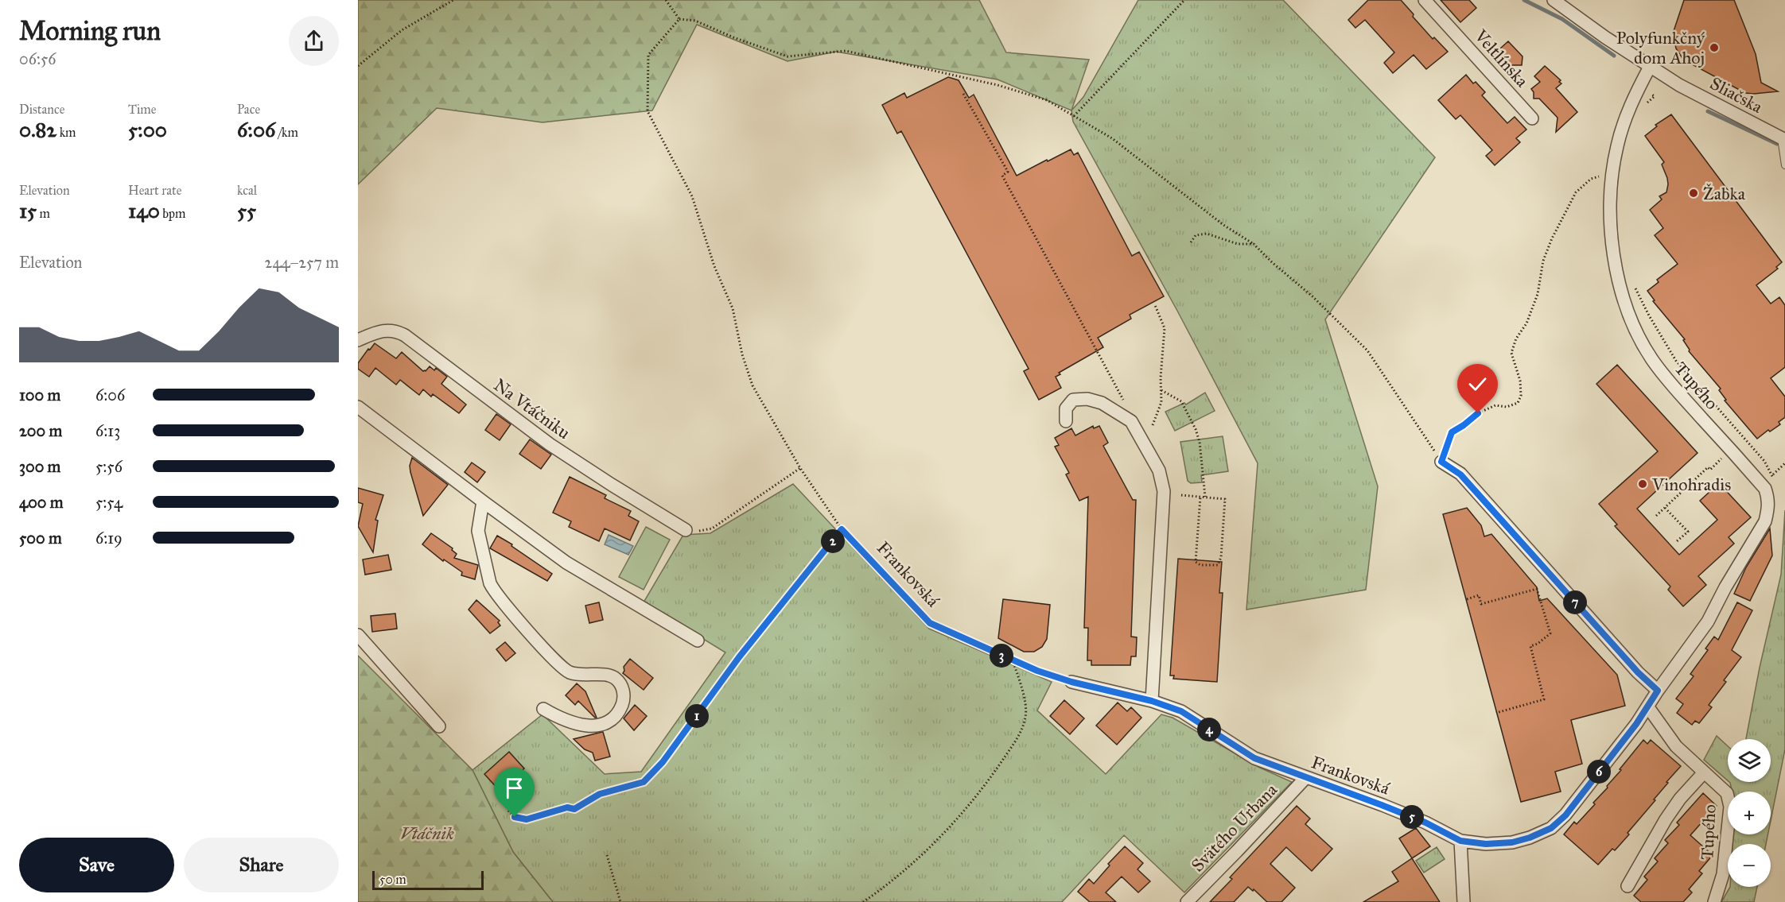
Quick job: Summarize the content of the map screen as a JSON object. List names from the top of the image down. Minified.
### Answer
{"streets":{"street":["Veltlínska","Sliačska","Tupého","Na Vtáčniku","Frankovská","Svätého Urbana"]},"crossings":[["Sliačska","Tupého"],["Tupého","Frankovská"],["Frankovská","Svätého Urbana"]],"parks":["Vtáčnik"],"places":["Polyfunkčný dom Ahoj","Žabka","Vinohradis"],"scale_bar":"50 m","page":{"heading":["Morning run","06:56"],"stats":[["Distance","0.82 km"],["Time","5:00"],["Pace","6:06 /km"],["Elevation","15 m"],["Heart rate","140 bpm"],["kcal","55"]],"chart":["Elevation","244–257 m"],"list":[{"name":"100 m","note":"6:06"},{"name":"200 m","note":"6:13"},{"name":"300 m","note":"5:56"},{"name":"400 m","note":"5:54"},{"name":"500 m","note":"6:19"}],"pins":["2","7","3","1","4","6","5"],"map_buttons":["+","−"],"buttons":["Save","Share"],"scale":"50 m"}}
